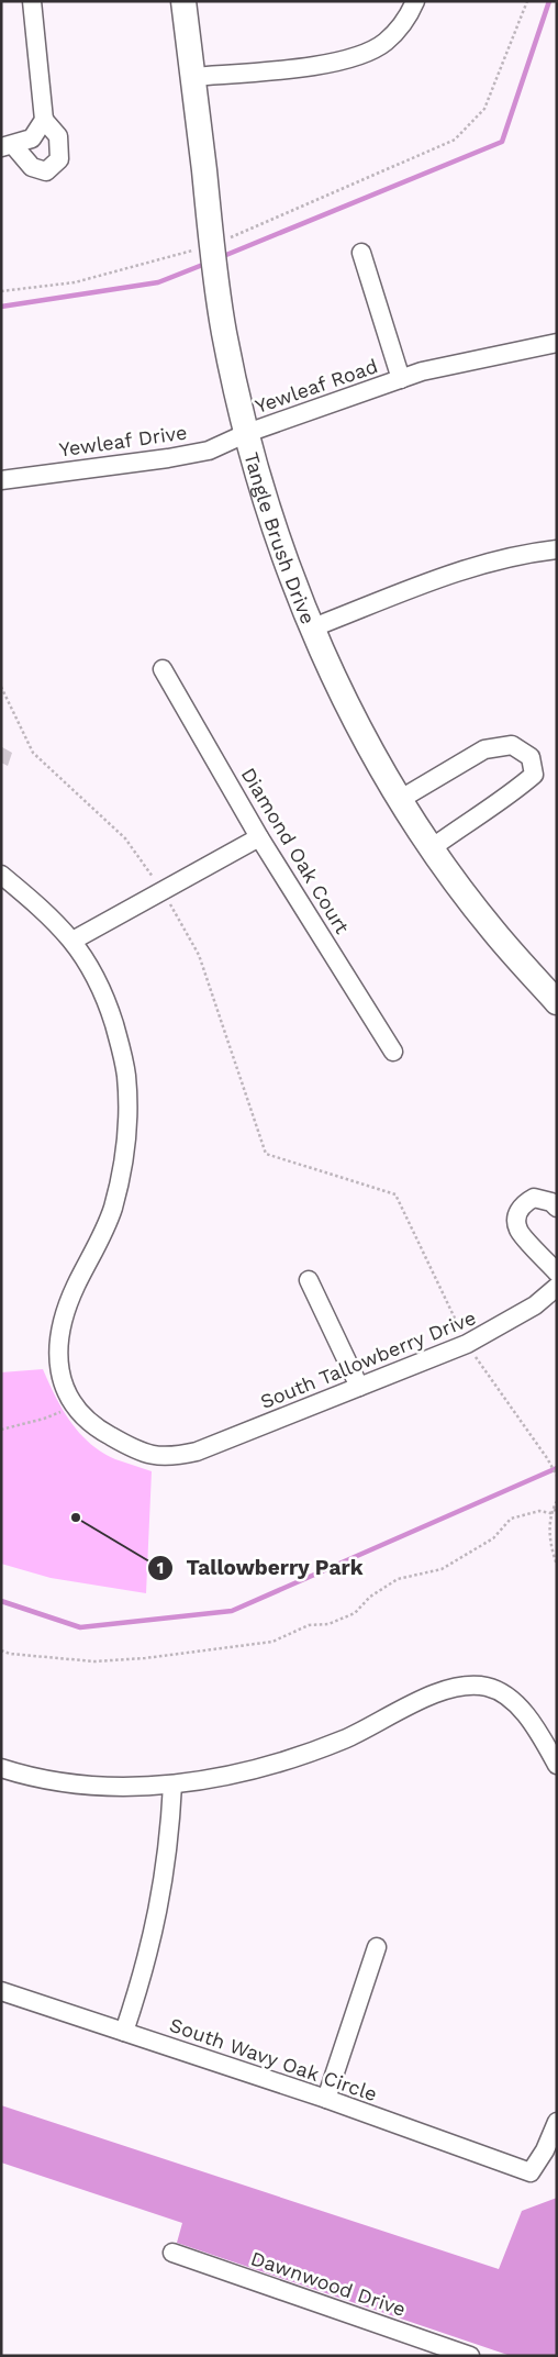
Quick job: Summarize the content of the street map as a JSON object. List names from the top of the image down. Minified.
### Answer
{"streets":{"street":["Yewleaf Road","Yewleaf Drive","Tangle Brush Drive","Diamond Oak Court","South Tallowberry Drive","South Wavy Oak Circle","Dawnwood Drive"]},"crossings":[["Yewleaf Road","Yewleaf Drive"],["Yewleaf Road","Tangle Brush Drive"],["Yewleaf Drive","Tangle Brush Drive"]],"places":["Tallowberry Park"]}
